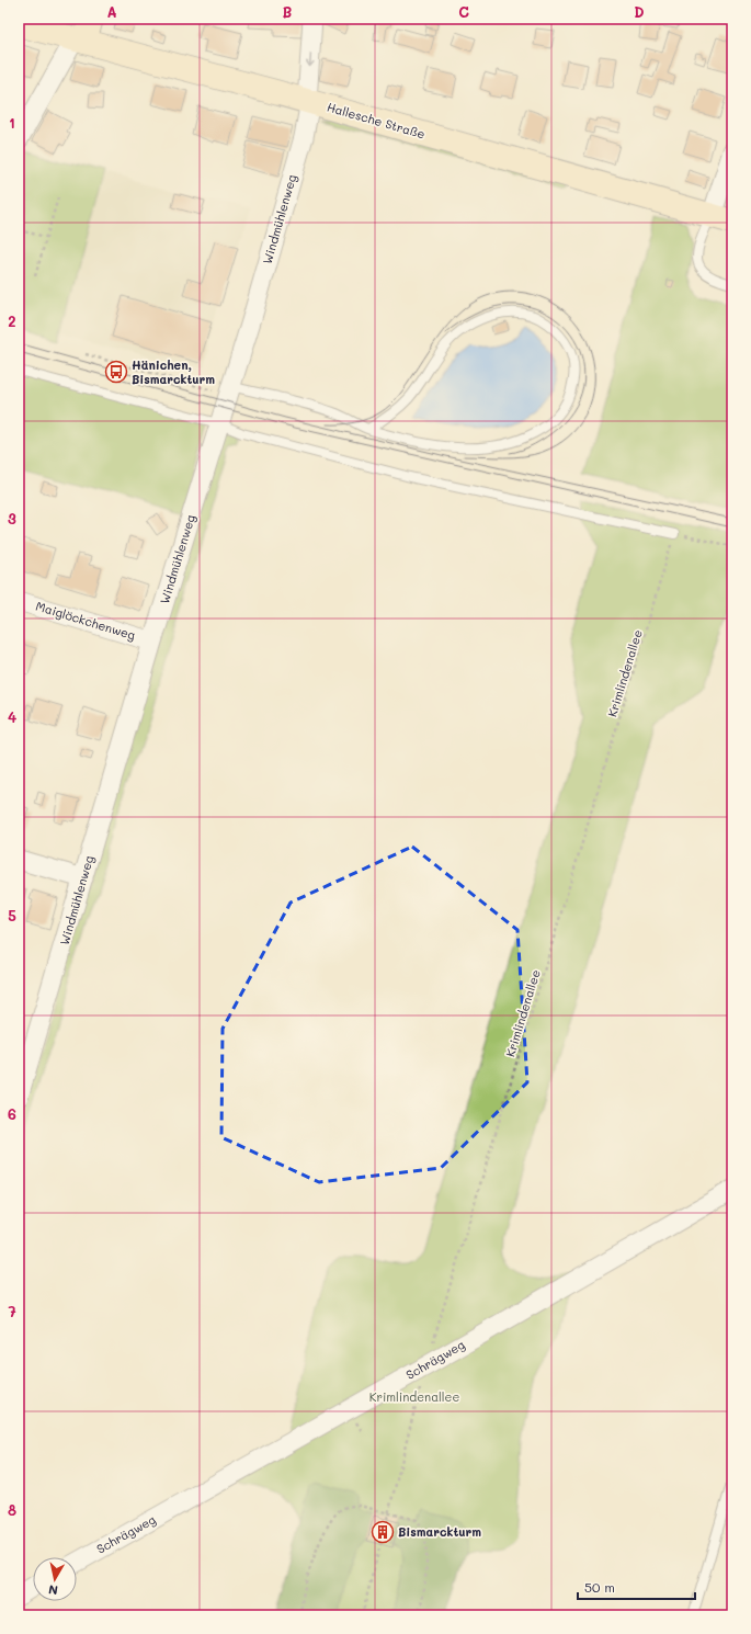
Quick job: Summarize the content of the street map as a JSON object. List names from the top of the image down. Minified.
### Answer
{"streets":{"street":["Hallesche Straße","Windmühlenweg","Maiglöckchenweg","Schrägweg"],"path":["Krimlindenallee"]},"crossings":[["Hallesche Straße","Windmühlenweg"],["Windmühlenweg","Maiglöckchenweg"],["Krimlindenallee","Schrägweg"]],"parks":["Krimlindenallee"],"places":{"bus stop":["Hänichen, Bismarckturm"],"building":["Bismarckturm"]},"scale_bar":"50 m","north":"bottom","grid":{"columns":["A","B","C","D"],"rows":["1","2","3","4","5","6","7","8"]}}
